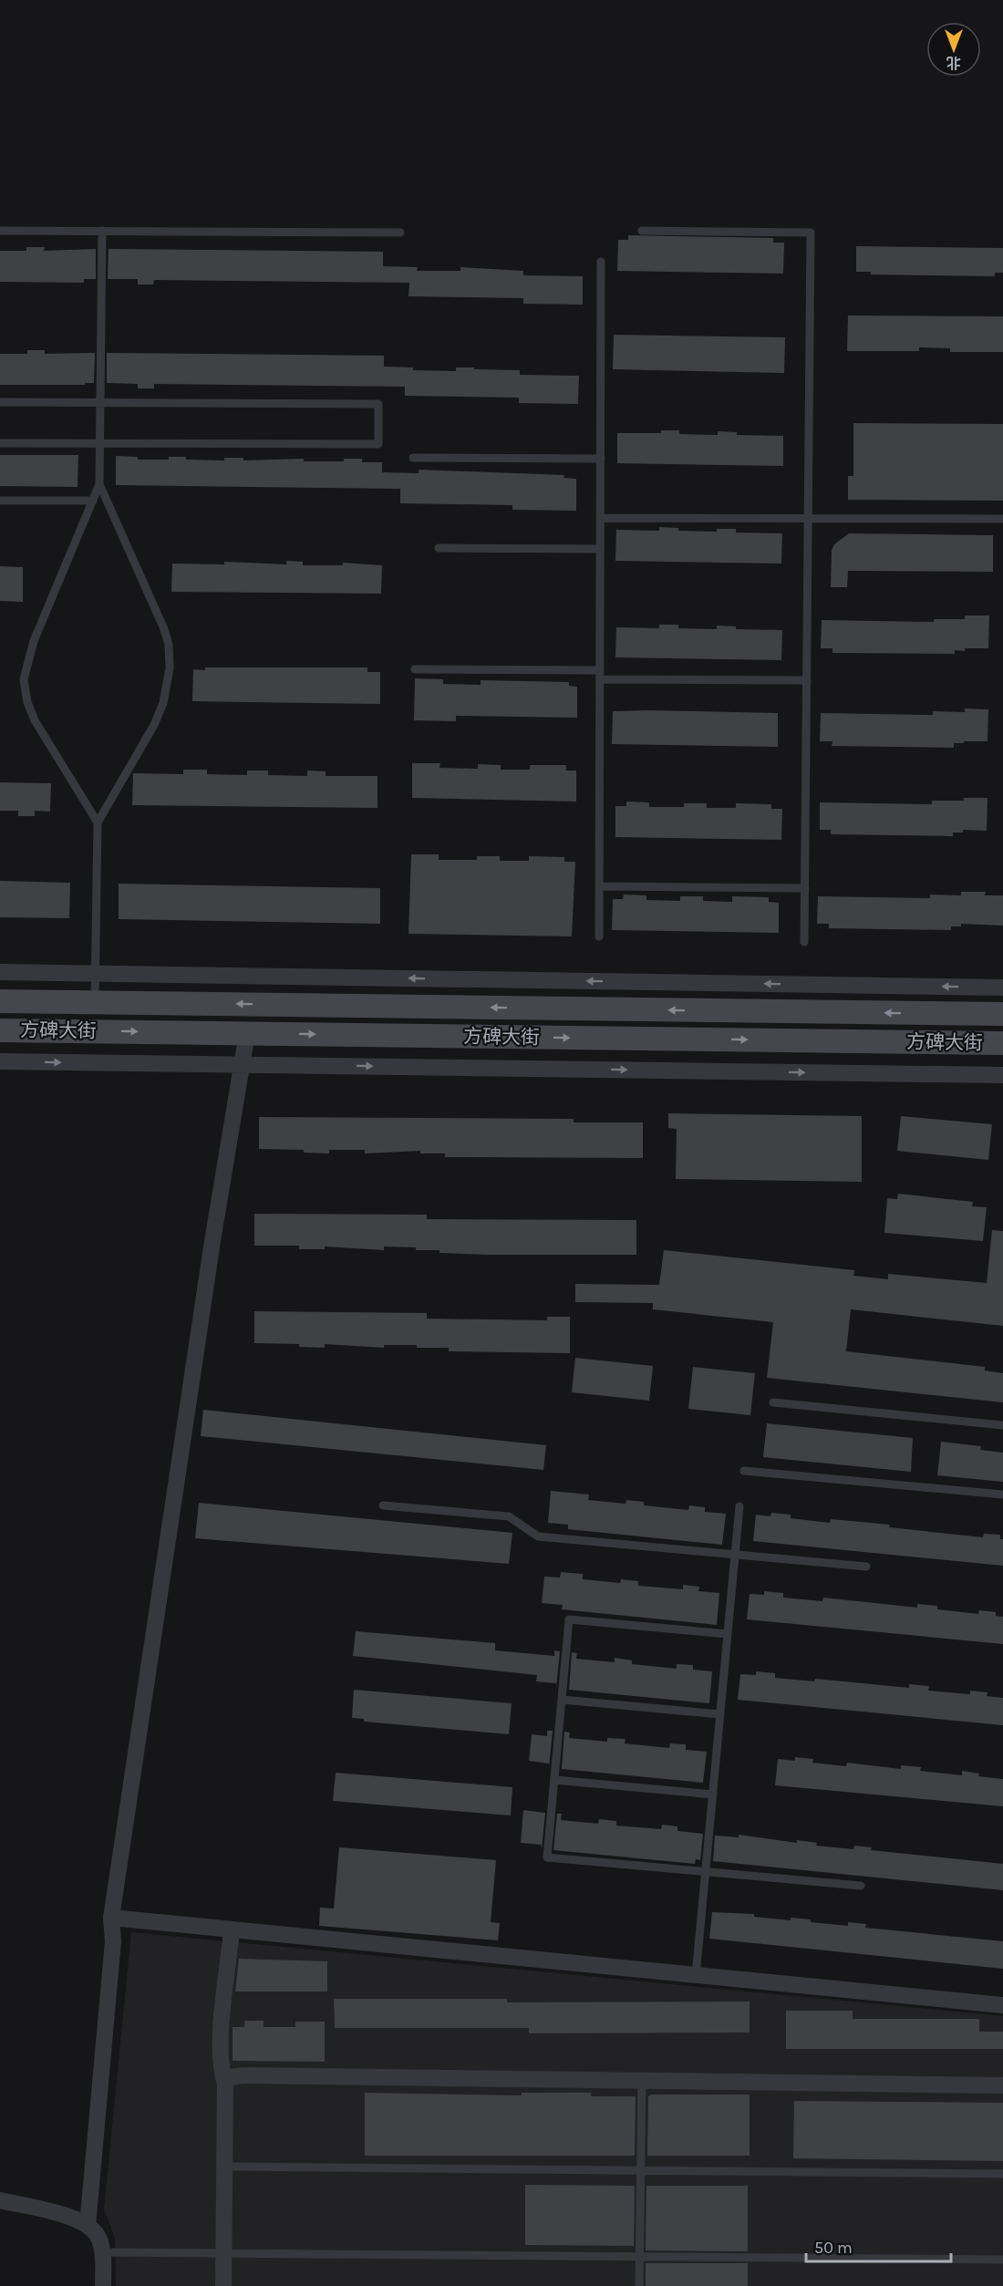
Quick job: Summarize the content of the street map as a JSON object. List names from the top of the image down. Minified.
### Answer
{"streets":{"main road":["方碑大街"]},"scale_bar":"50 m","north":"bottom"}
